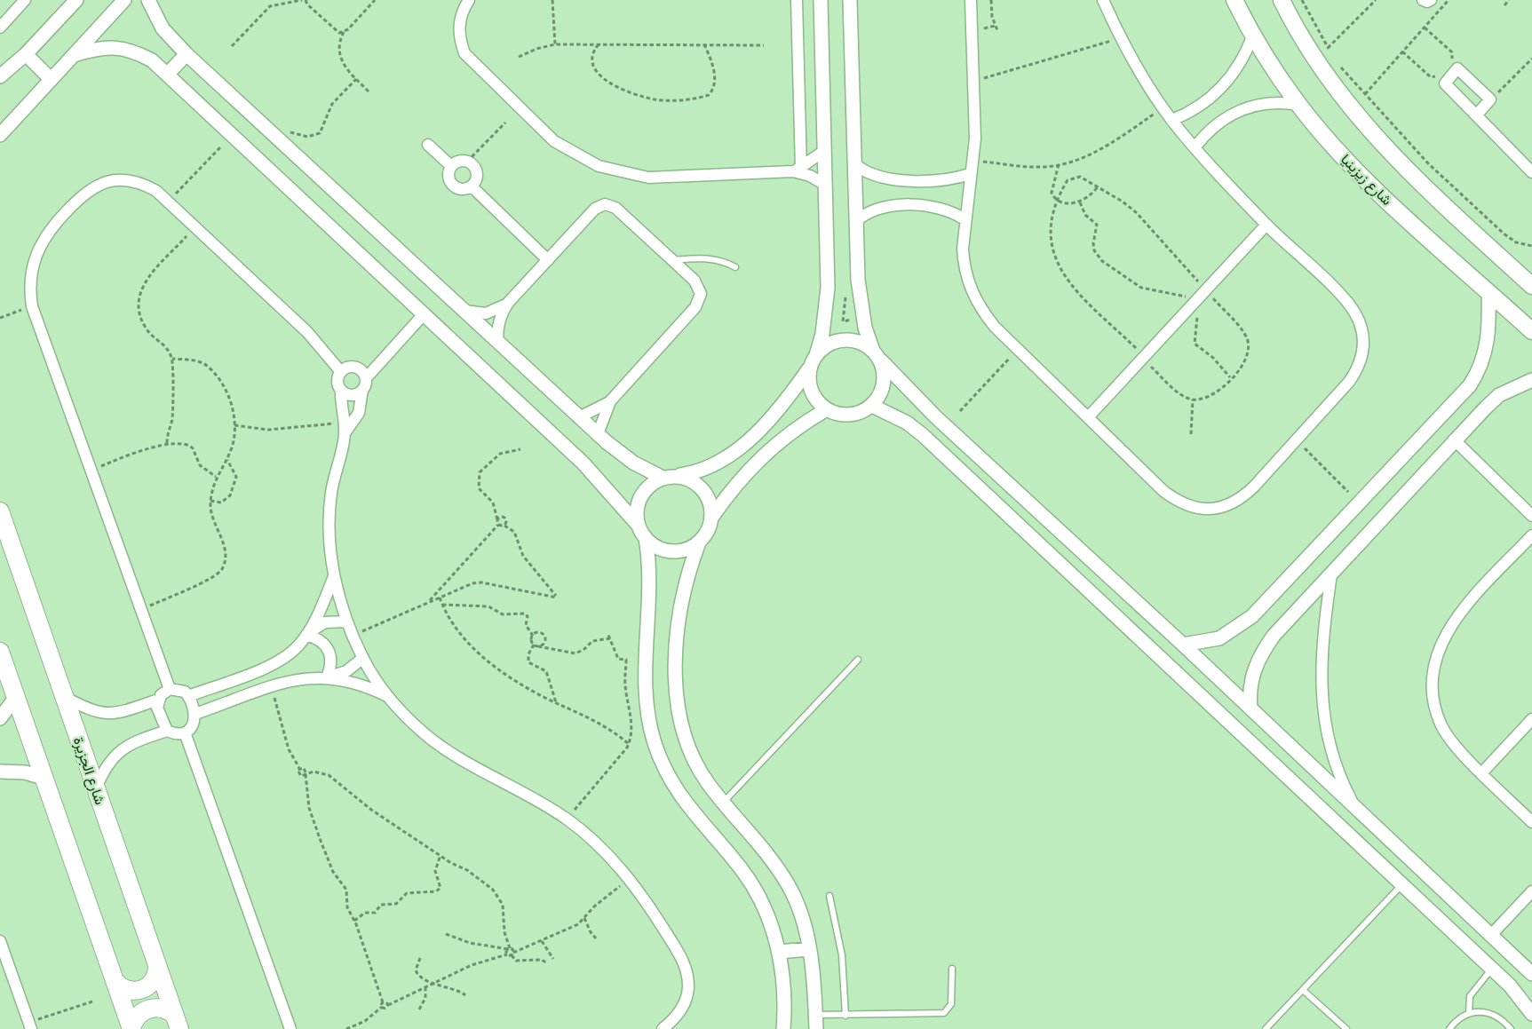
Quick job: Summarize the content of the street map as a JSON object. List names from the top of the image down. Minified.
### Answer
{"streets":{"main road":["شارع زيزينيا","شارع الجزيرة"]}}
